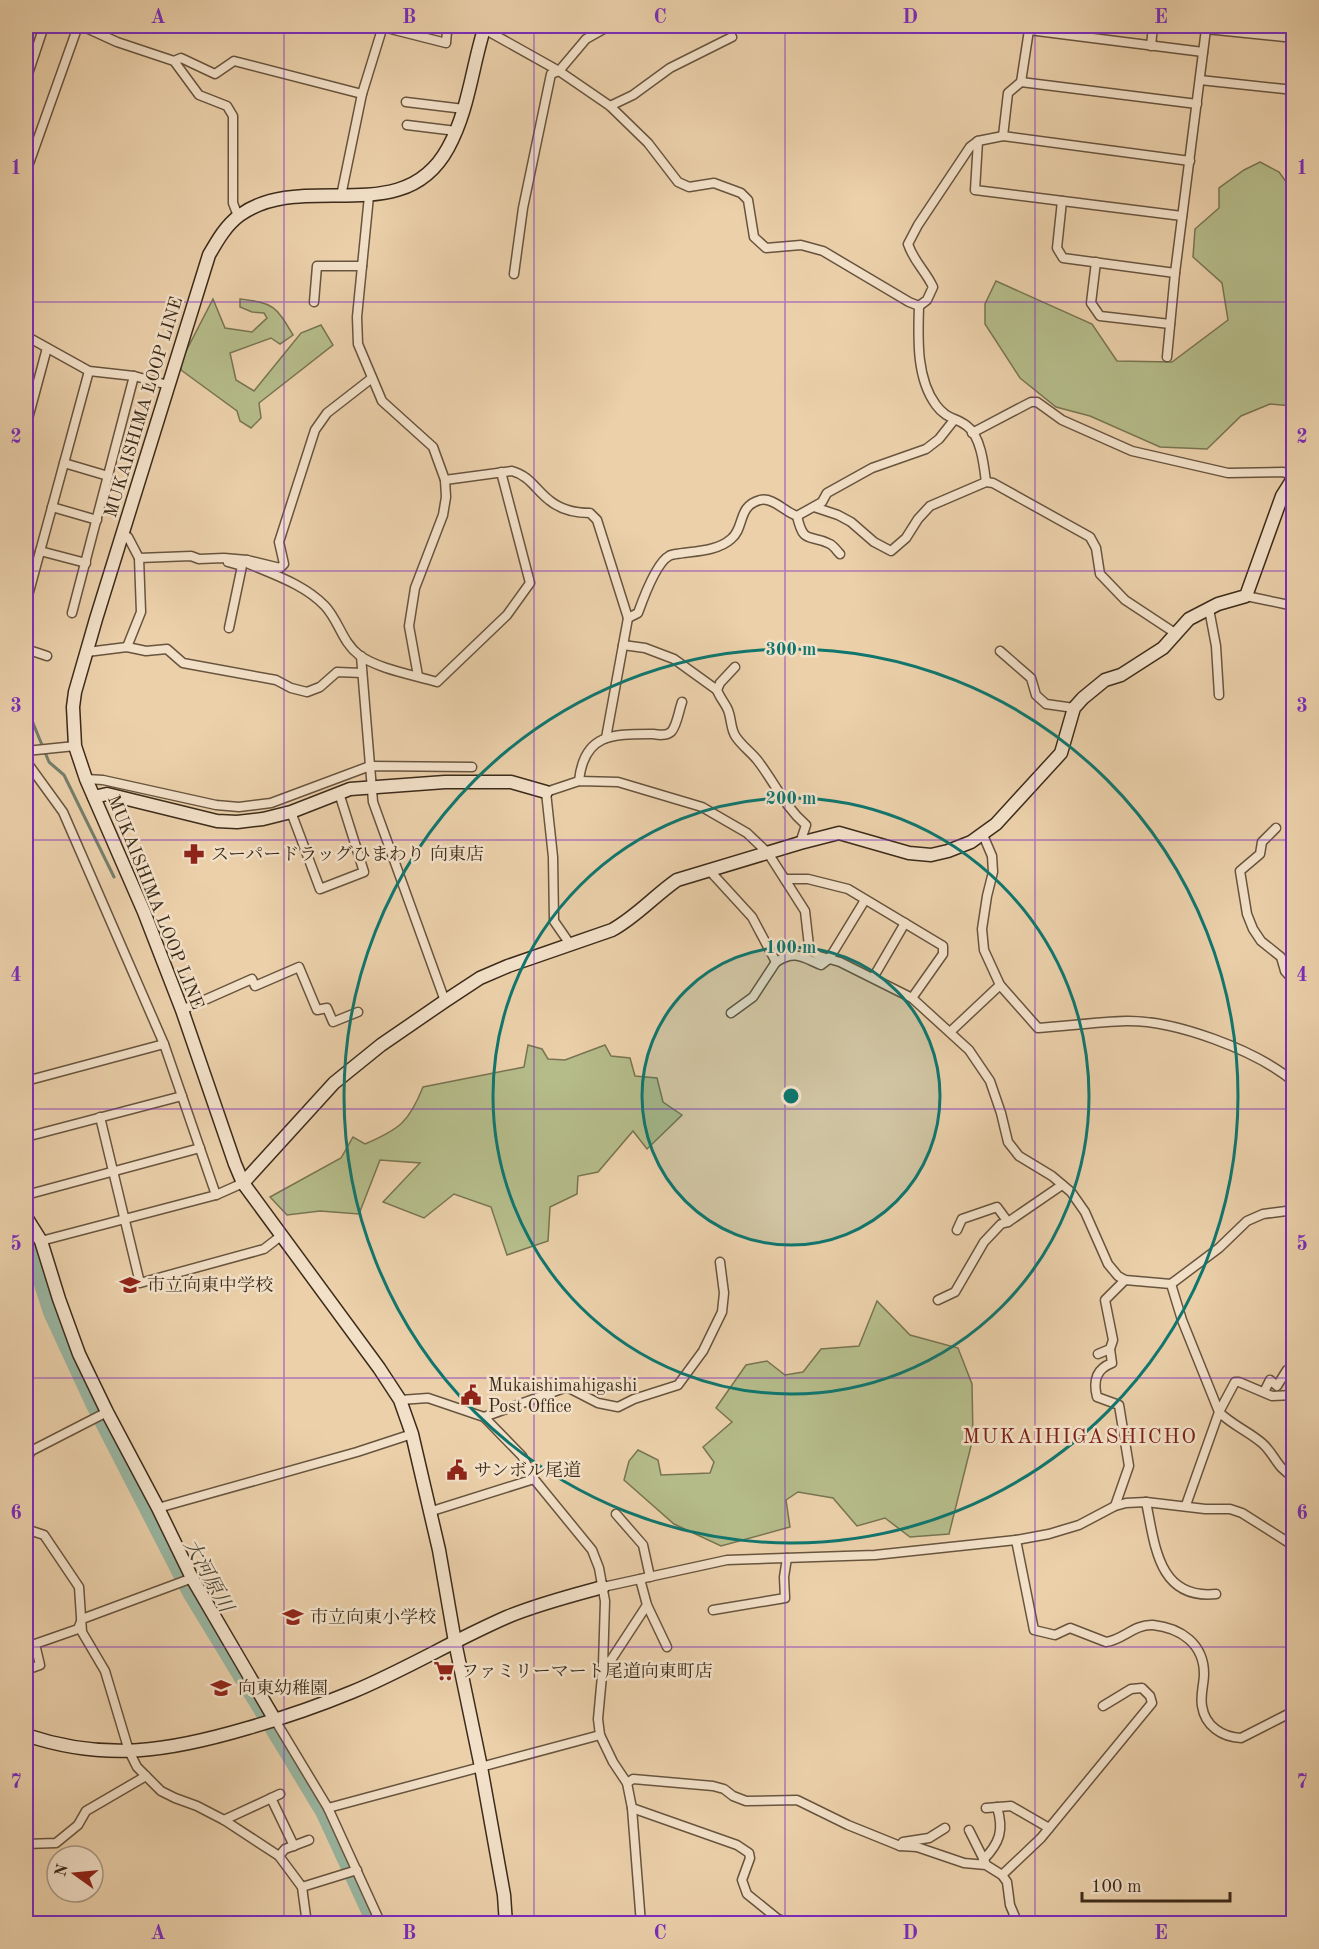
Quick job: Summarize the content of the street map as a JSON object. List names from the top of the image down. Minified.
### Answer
{"streets":{"street":["MUKAISHIMA LOOP LINE"]},"districts":["MUKAIHIGASHICHO"],"water":["大河原川"],"places":{"pharmacy":["スーパードラッグひまわり 向東店"],"school or university":["市立向東中学校","市立向東小学校","向東幼稚園"],"public building":["Mukaishimahigashi Post Office","サンボル尾道"],"supermarket":["ファミリーマート尾道向東町店"]},"scale_bar":"100 m","north":"left","grid":{"columns":["A","B","C","D","E"],"rows":["1","2","3","4","5","6","7"]},"rings":["300 m","200 m","100 m"]}
